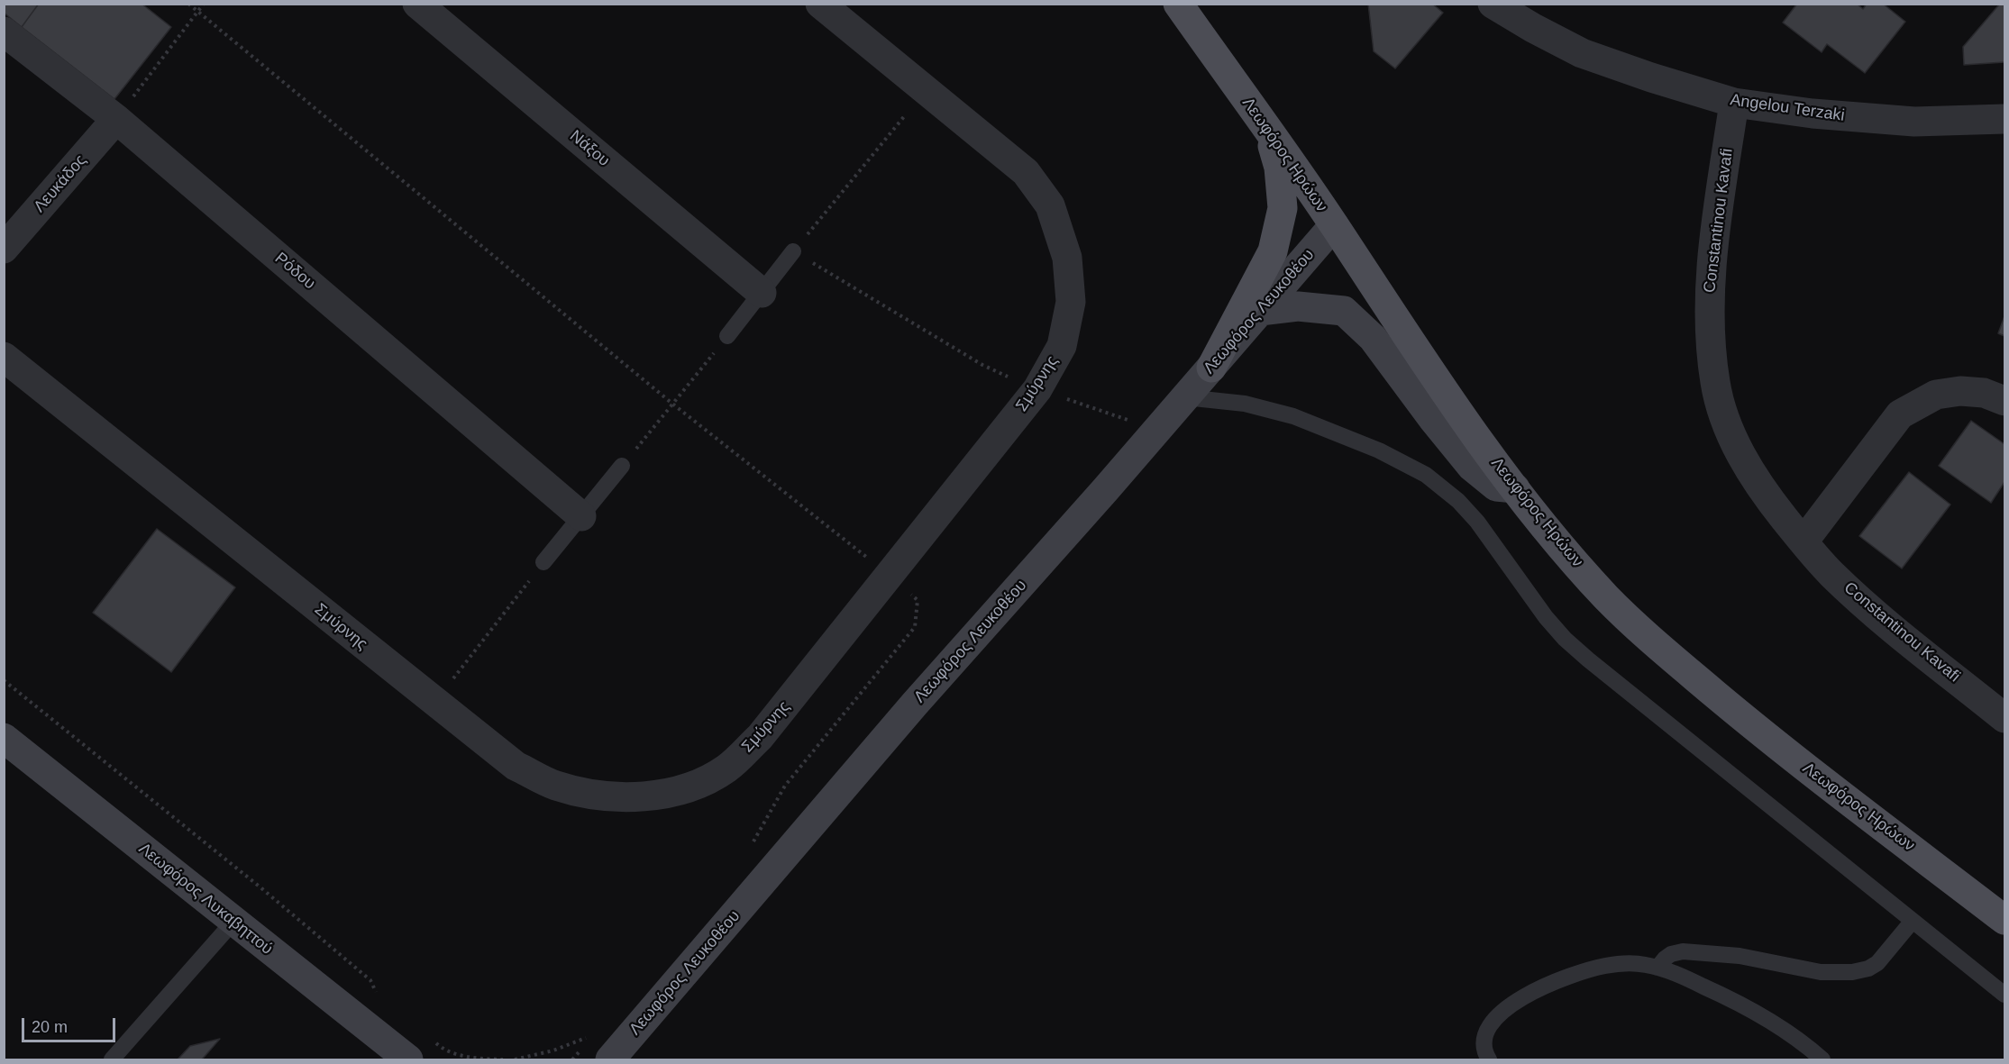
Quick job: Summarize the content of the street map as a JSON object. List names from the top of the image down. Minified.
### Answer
{"streets":{"main road":["Λεωφόρος Ηρώων","Λεωφόρος Λευκοθέου","Λεωφόρος Λυκαβηττού"],"street":["Angelou Terzaki","Νάξου","Λευκάδος","Constantinou Kavafi","Ρόδου","Σμύρνης"]},"crossings":[["Angelou Terzaki","Constantinou Kavafi"],["Λεωφόρος Ηρώων","Λεωφόρος Λευκοθέου"],["Λευκάδος","Ρόδου"]],"scale_bar":"20 m"}
